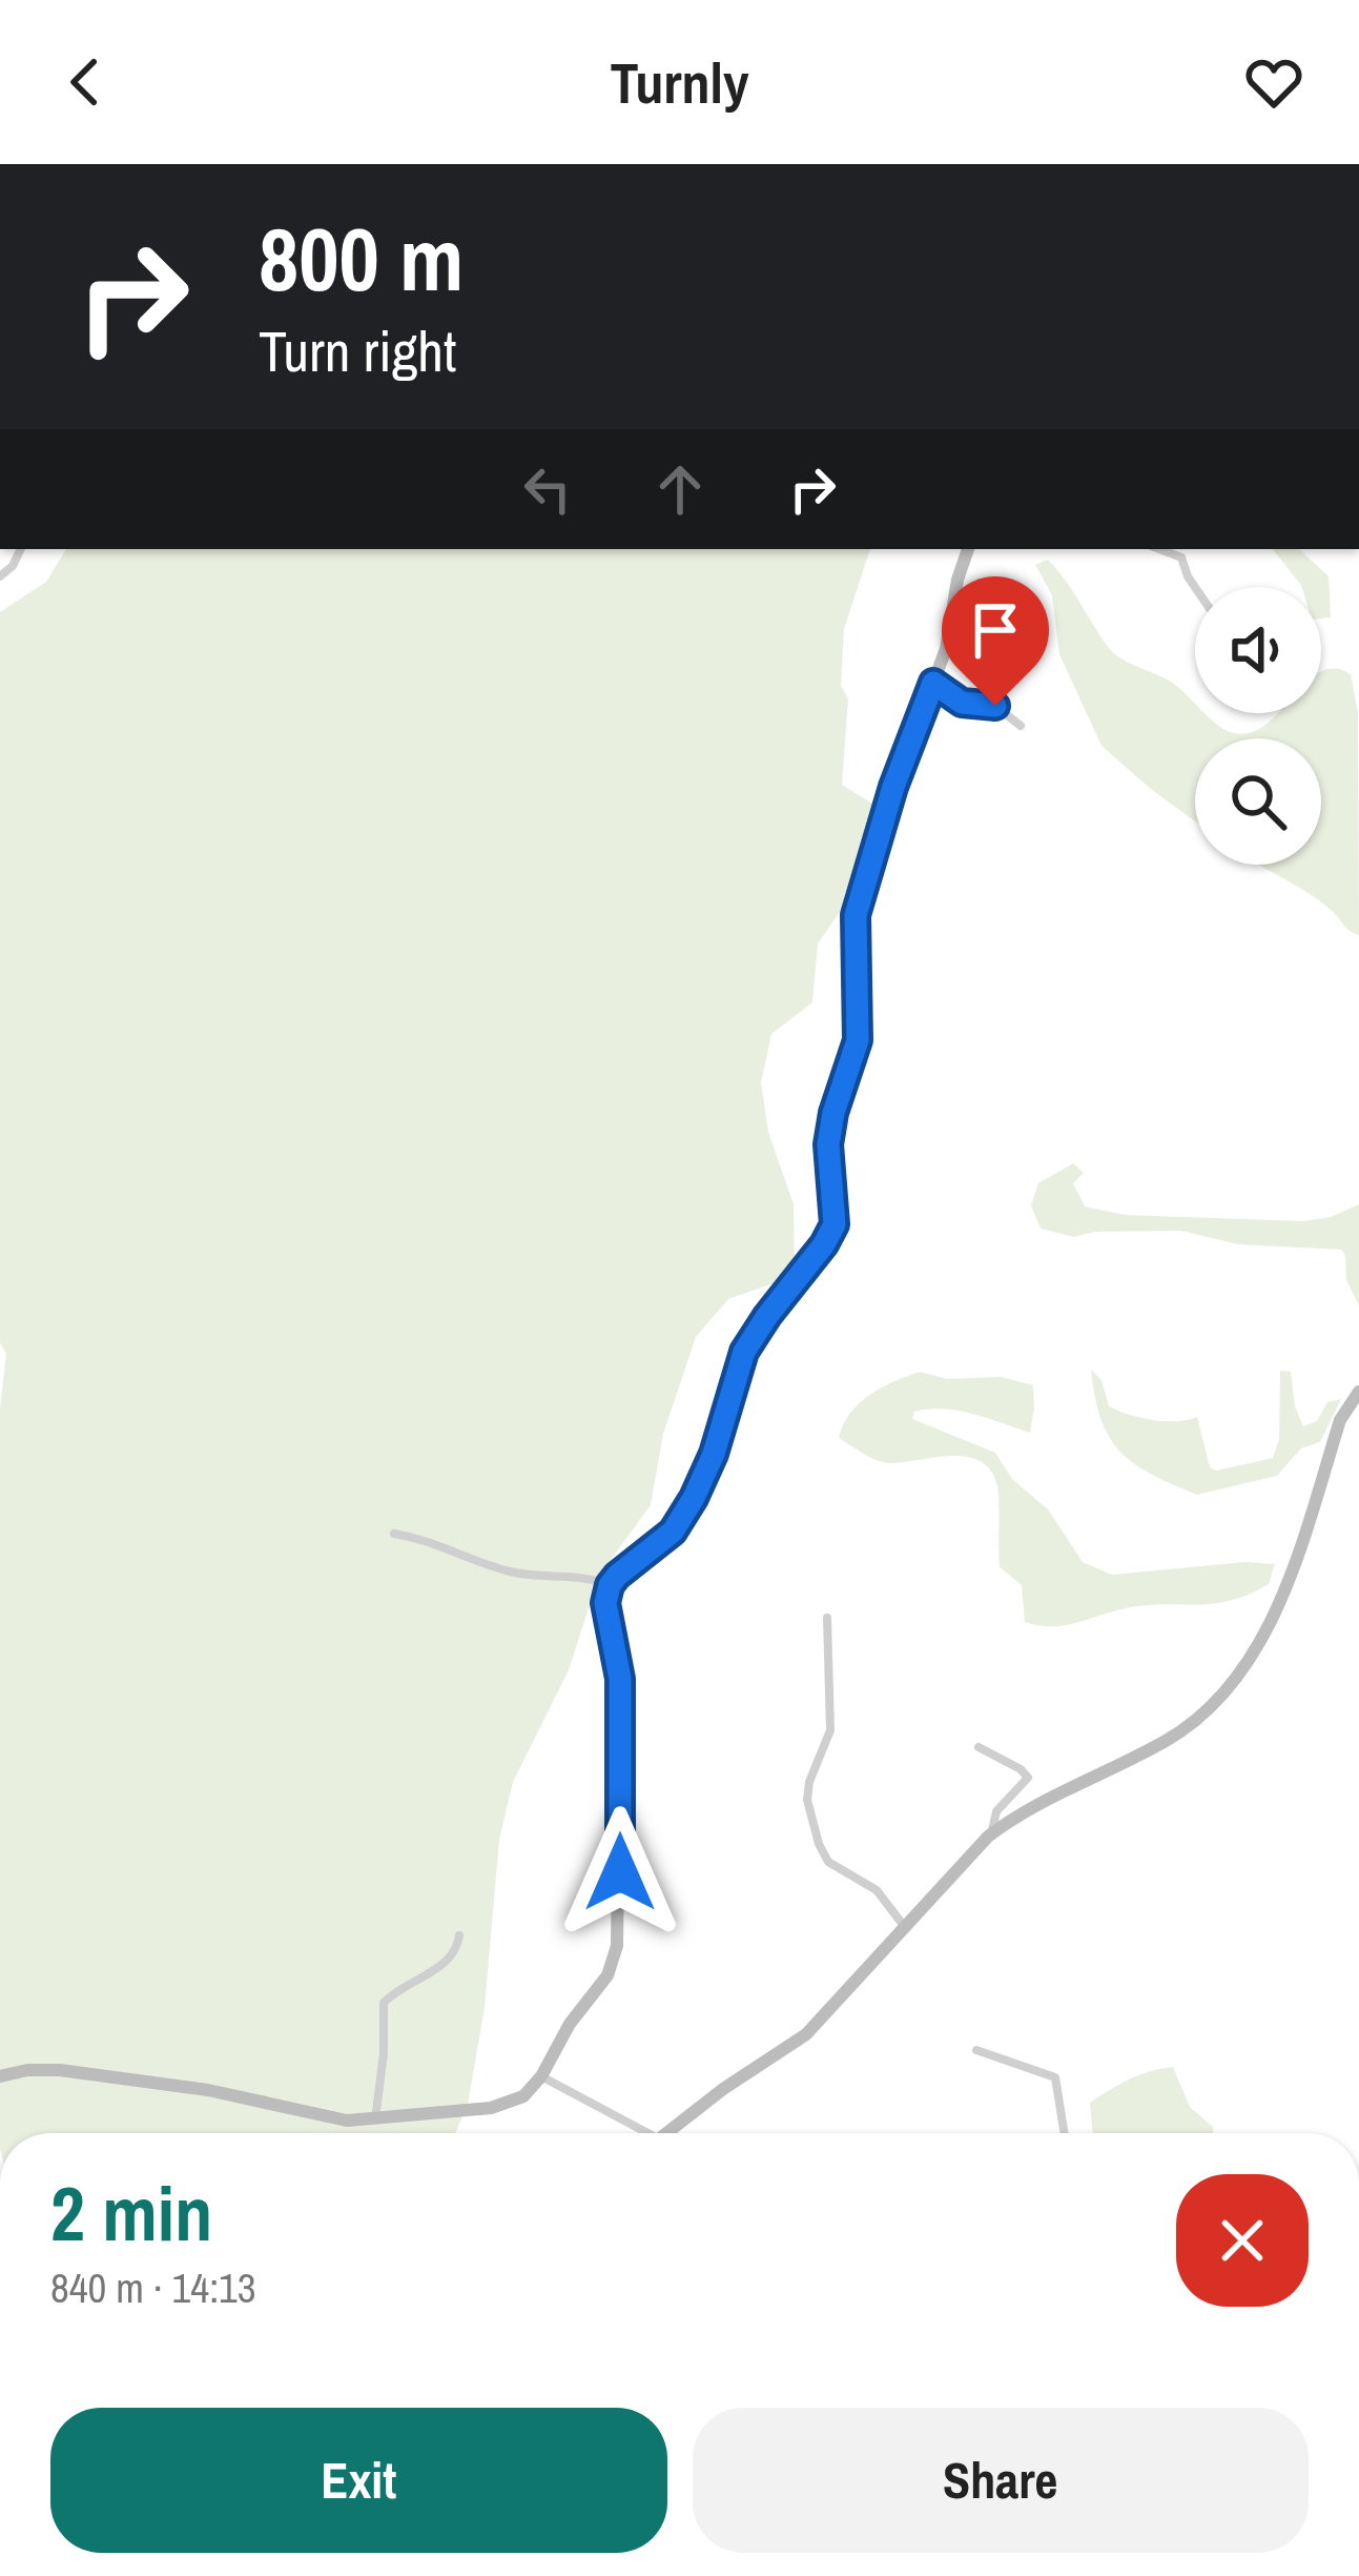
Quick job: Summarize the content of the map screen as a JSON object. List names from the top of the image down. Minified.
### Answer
{"page":{"header":"Turnly","turn":["800 m","Turn right"],"heading":["2 min","840 m · 14:13"],"buttons":["Exit","Share"]}}
